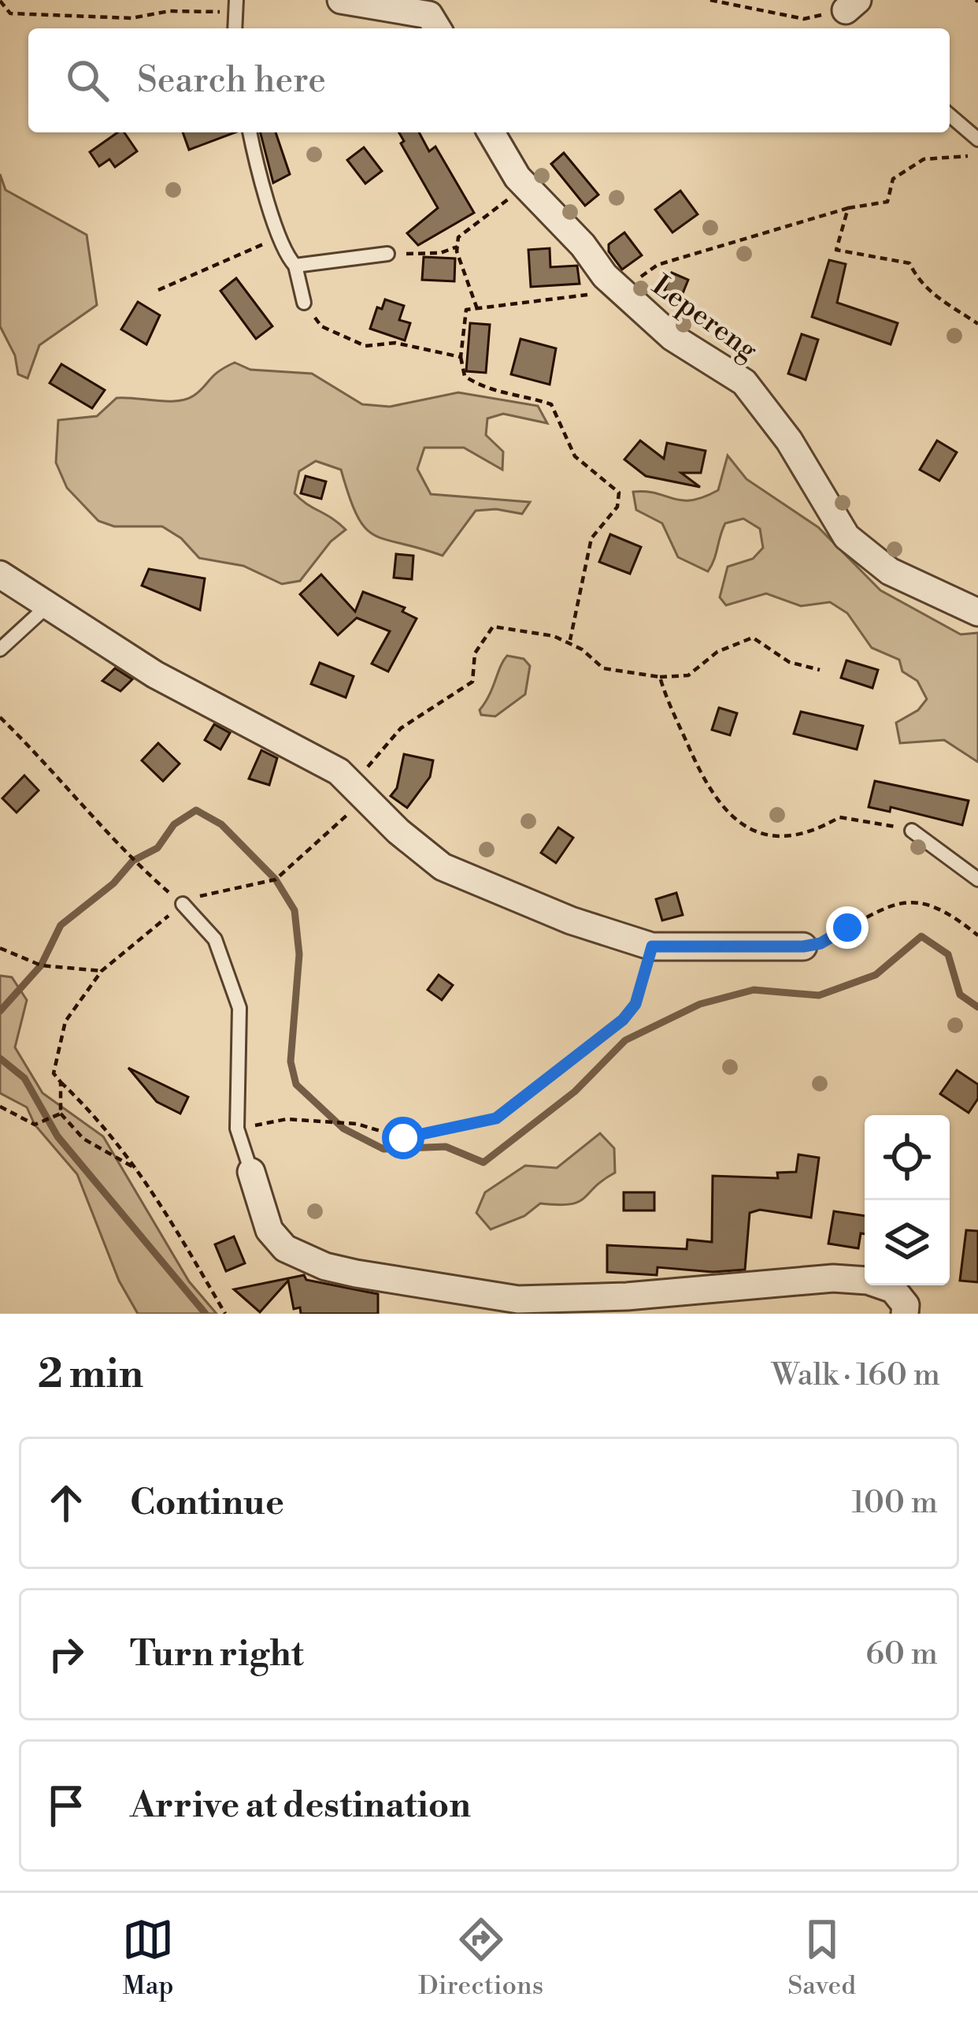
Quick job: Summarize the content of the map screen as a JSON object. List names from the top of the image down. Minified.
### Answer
{"streets":{"street":["Lepereng"]},"page":{"search":"Search here","heading":["2 min","Walk · 160 m"],"list":[["Continue","100 m"],["Turn right","60 m"],"Arrive at destination"],"nav":["Map","Directions","Saved"]}}
